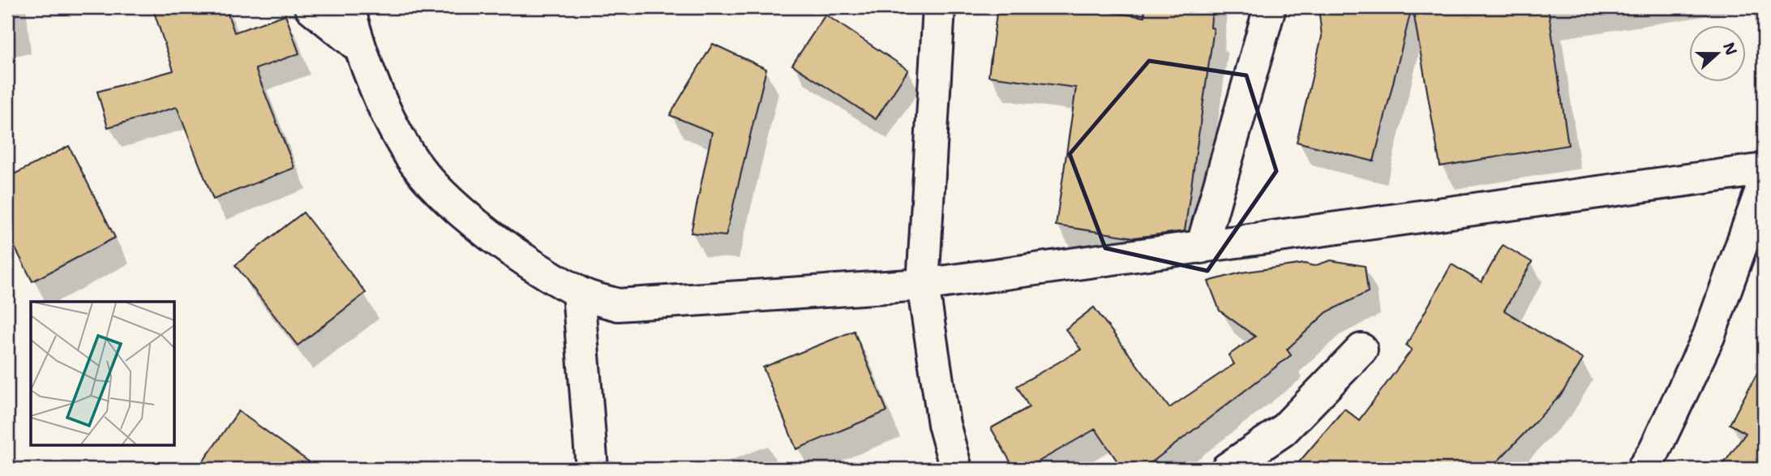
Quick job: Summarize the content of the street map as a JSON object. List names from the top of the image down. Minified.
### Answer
{"north":"right"}
